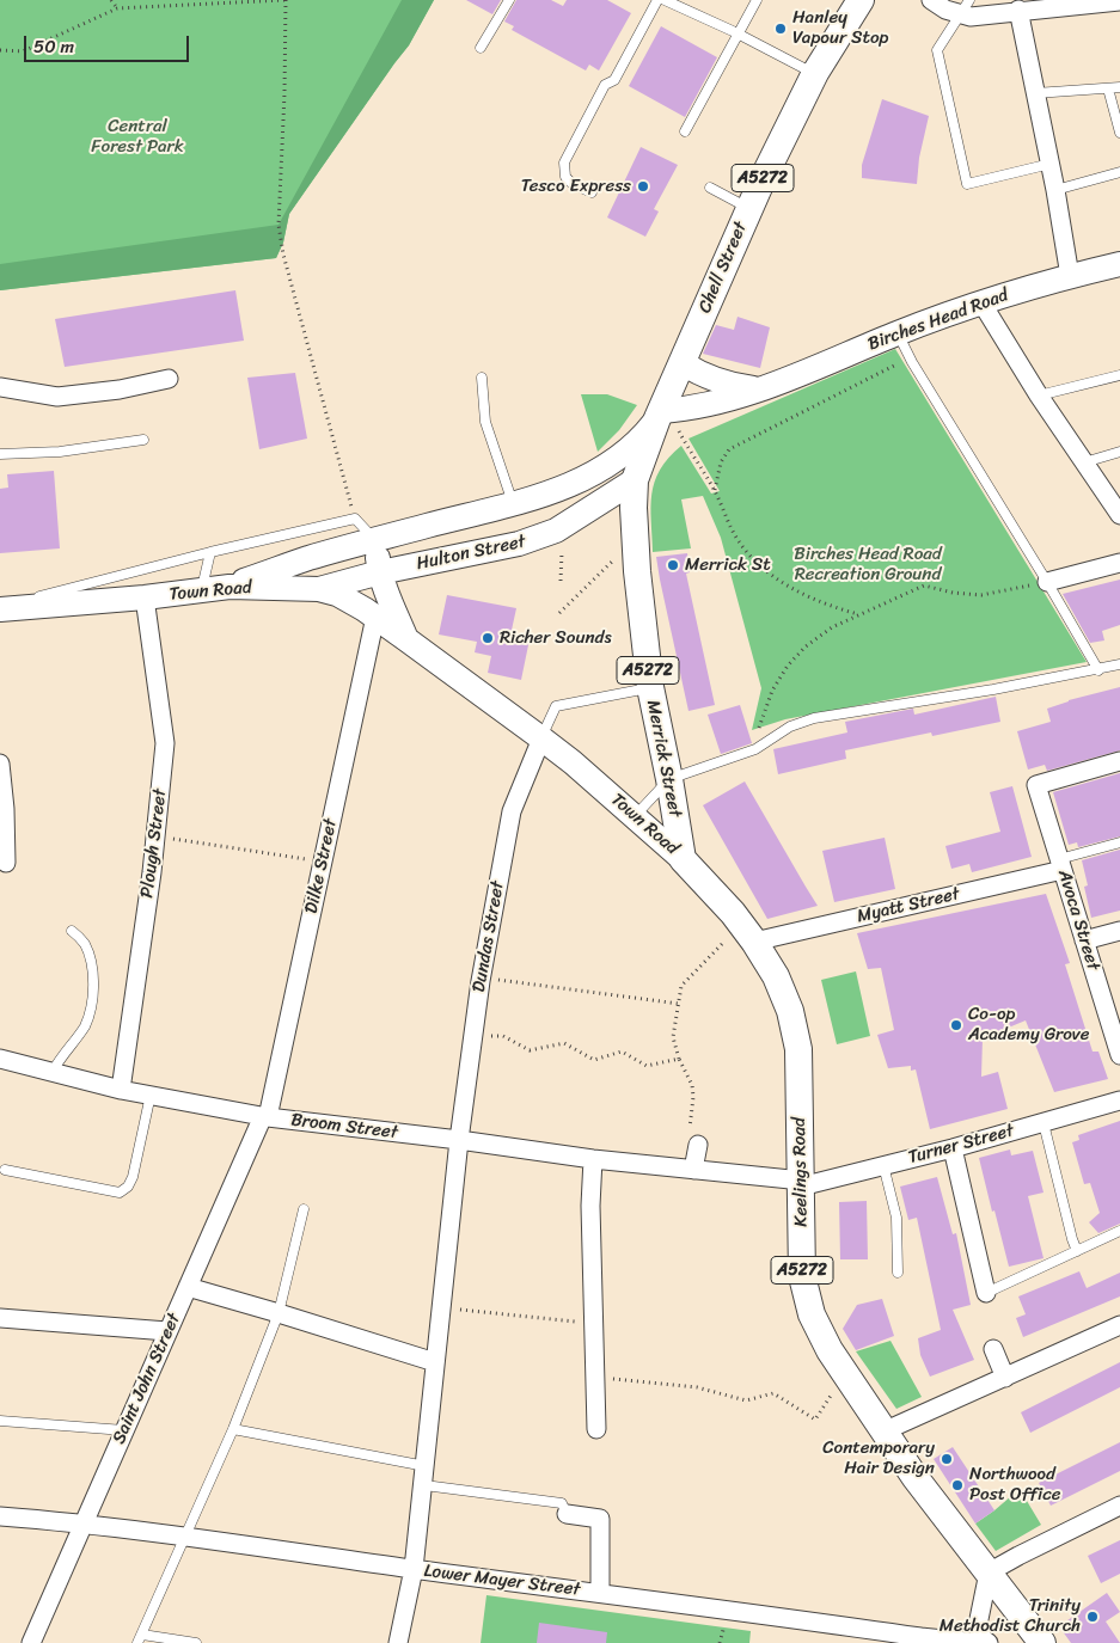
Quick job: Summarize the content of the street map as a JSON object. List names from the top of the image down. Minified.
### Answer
{"streets":{"main road":["A5272","Chell Street","Birches Head Road","Hulton Street","Town Road","Merrick Street","Keelings Road"],"street":["Plough Street","Dilke Street","Myatt Street","Avoca Street","Dundas Street","Broom Street","Turner Street","Saint John Street","Lower Mayer Street"]},"crossings":[["Chell Street","Birches Head Road"],["Chell Street","Hulton Street"],["Chell Street","Merrick Street"],["Birches Head Road","Hulton Street"],["Hulton Street","Town Road"],["Hulton Street","Merrick Street"],["Town Road","Merrick Street"],["Town Road","Plough Street"],["Town Road","Dilke Street"],["Town Road","Dundas Street"],["Town Road","Keelings Road"],["Merrick Street","Keelings Road"],["Plough Street","Broom Street"],["Dilke Street","Broom Street"],["Dilke Street","Saint John Street"],["Myatt Street","Avoca Street"],["Myatt Street","Keelings Road"],["Dundas Street","Broom Street"],["Dundas Street","Lower Mayer Street"],["Broom Street","Turner Street"],["Broom Street","Keelings Road"],["Broom Street","Saint John Street"],["Turner Street","Keelings Road"],["Saint John Street","Lower Mayer Street"]],"parks":["Central Forest Park","Birches Head Road Recreation Ground"],"places":["Hanley Vapour Stop","Tesco Express","Merrick St","Richer Sounds","Co-op Academy Grove","Contemporary Hair Design","Northwood Post Office","Trinity Methodist Church"],"scale_bar":"50 m"}
